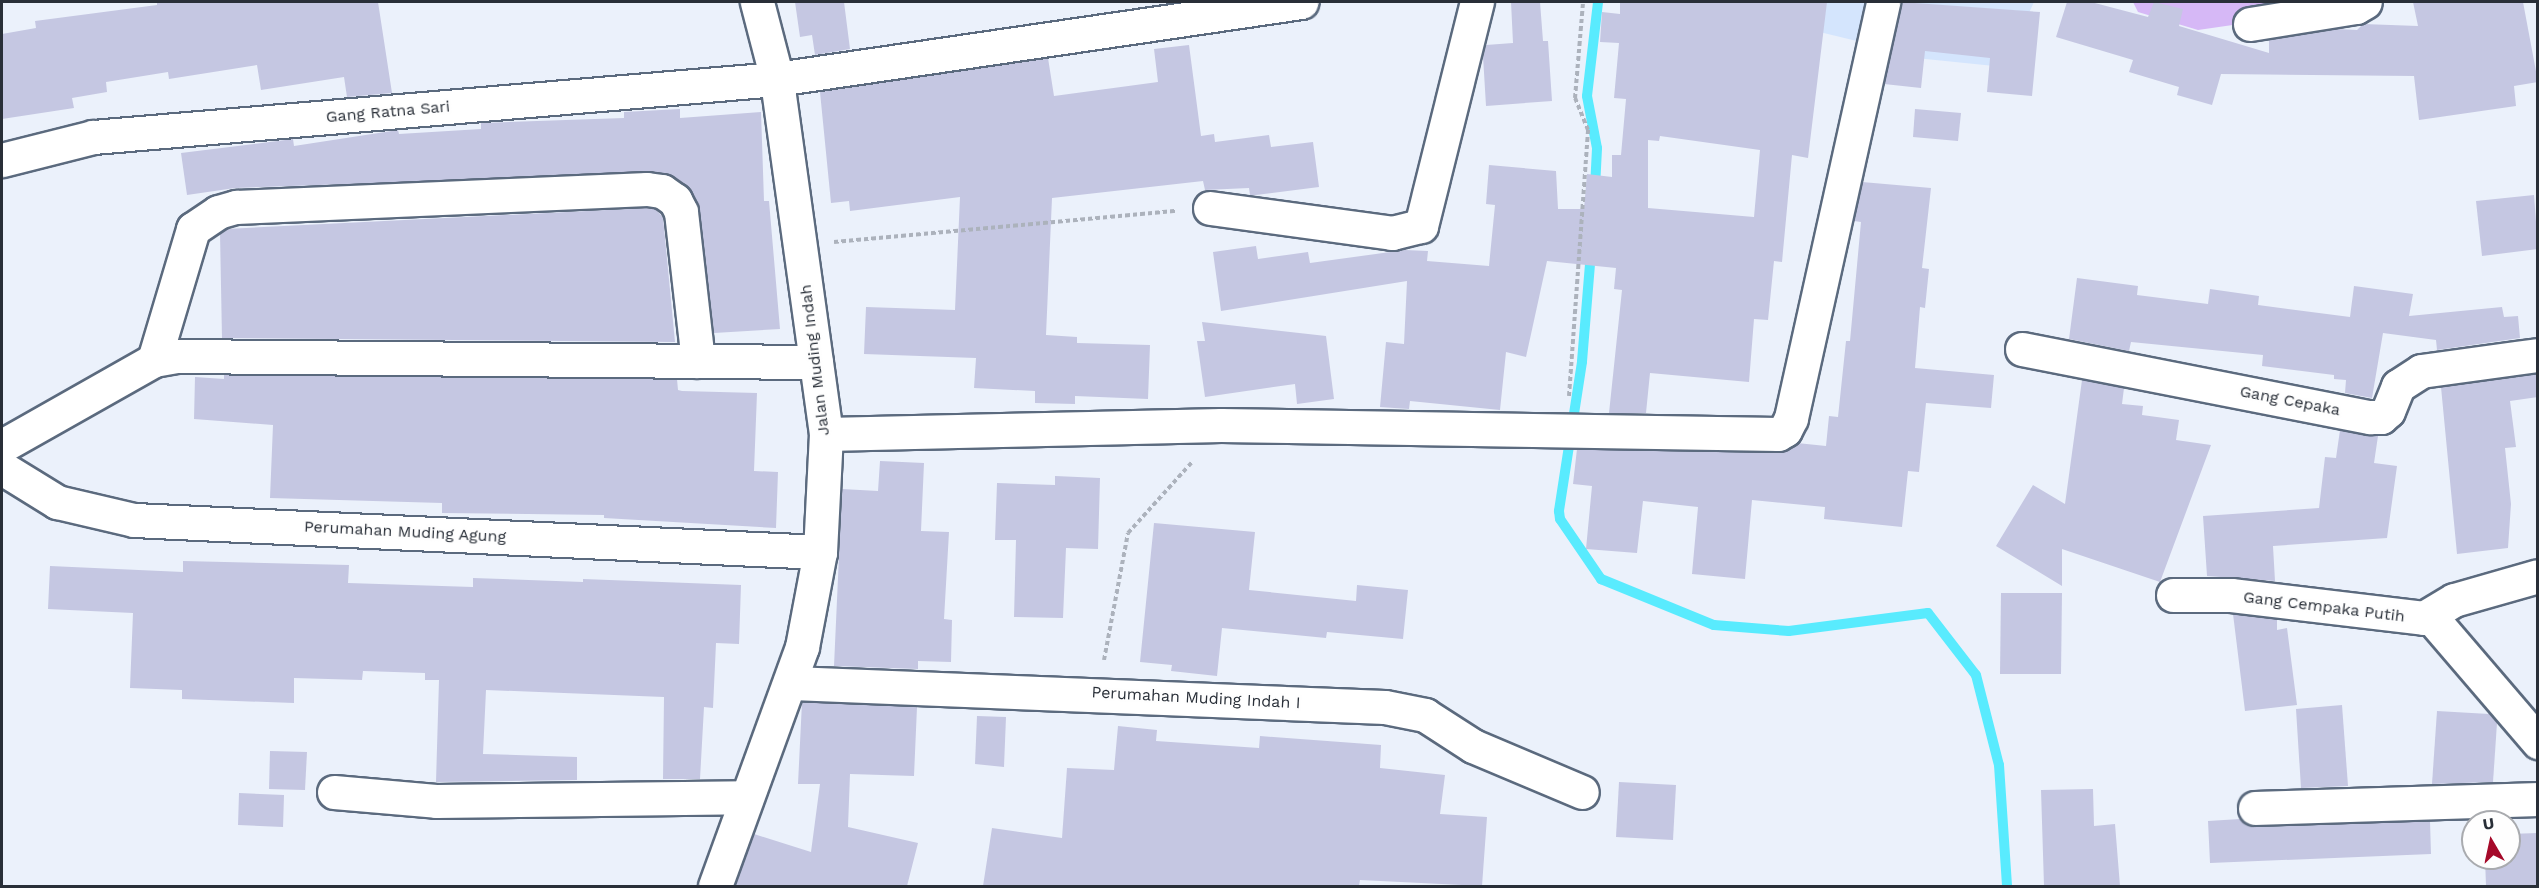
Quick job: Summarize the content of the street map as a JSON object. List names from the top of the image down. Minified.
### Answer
{"streets":{"street":["Gang Ratna Sari","Jalan Muding Indah","Gang Cepaka","Perumahan Muding Agung","Gang Cempaka Putih","Perumahan Muding Indah I"]},"crossings":[["Gang Ratna Sari","Jalan Muding Indah"],["Jalan Muding Indah","Perumahan Muding Agung"],["Jalan Muding Indah","Perumahan Muding Indah I"]],"north":"top"}
